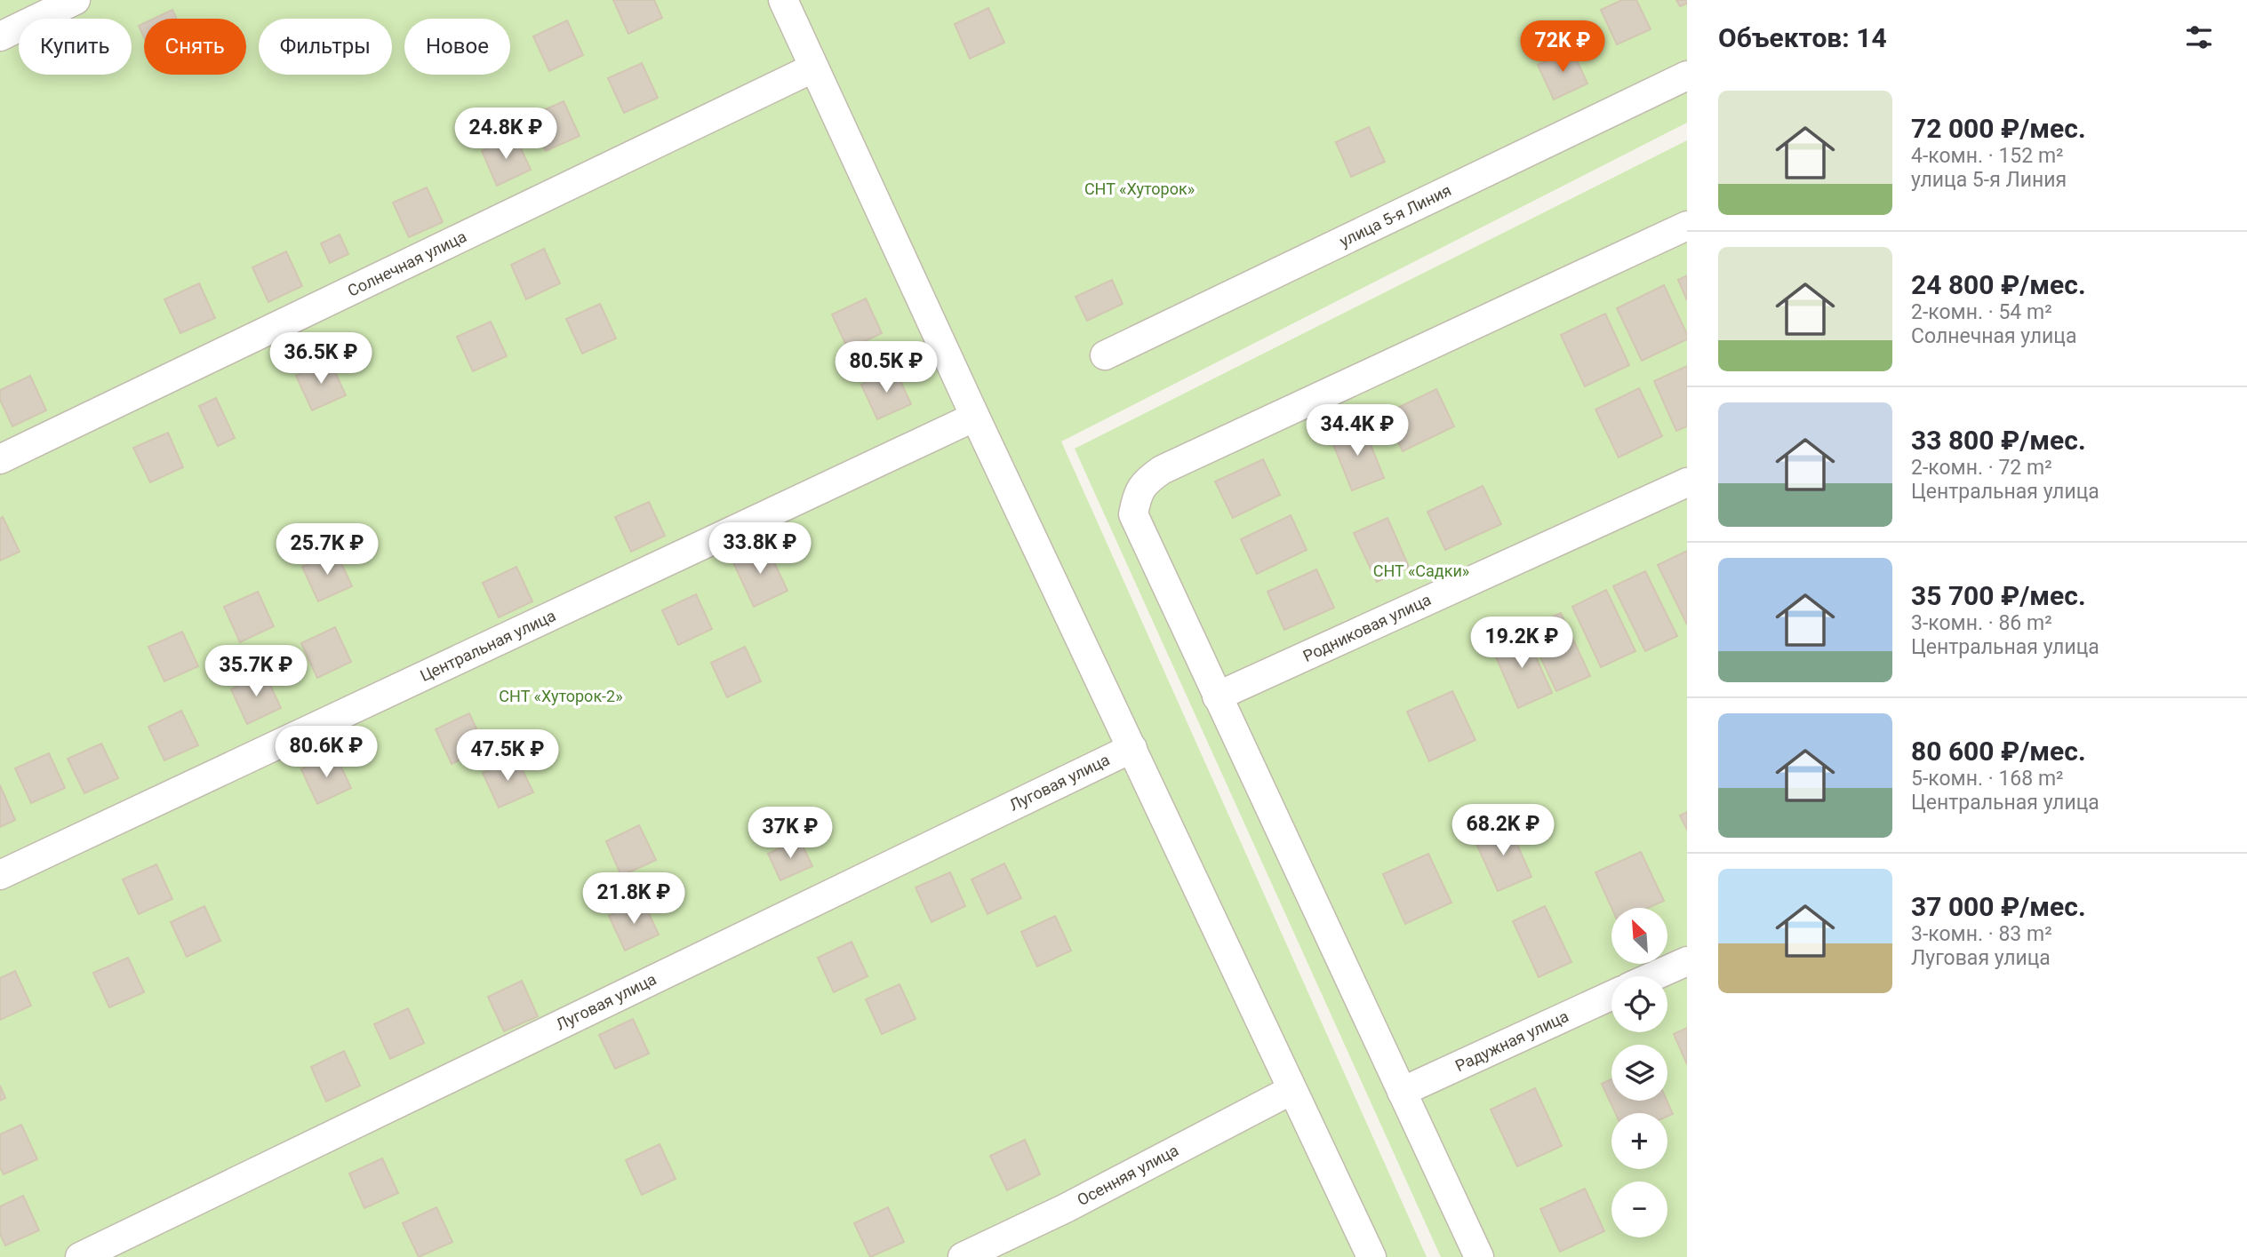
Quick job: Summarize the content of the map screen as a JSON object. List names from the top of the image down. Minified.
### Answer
{"streets":{"street":["улица 5-я Линия","Солнечная улица","Родниковая улица","Центральная улица","Луговая улица","Радужная улица","Осенняя улица"]},"parks":["СНТ «Хуторок»","СНТ «Садки»","СНТ «Хуторок-2»"],"north":"top left","page":{"heading":"Объектов: 14","chip":["Купить","Снять","Фильтры","Новое"],"price":["72K ₽","24.8K ₽","36.5K ₽","80.5K ₽","34.4K ₽","33.8K ₽","25.7K ₽","19.2K ₽","35.7K ₽","80.6K ₽","47.5K ₽","68.2K ₽","37K ₽","21.8K ₽"],"list":[{"name":"72 000 ₽/мес.","note":"4-комн. · 152 m² · улица 5-я Линия"},{"name":"24 800 ₽/мес.","note":"2-комн. · 54 m² · Солнечная улица"},{"name":"33 800 ₽/мес.","note":"2-комн. · 72 m² · Центральная улица"},{"name":"35 700 ₽/мес.","note":"3-комн. · 86 m² · Центральная улица"},{"name":"80 600 ₽/мес.","note":"5-комн. · 168 m² · Центральная улица"},{"name":"37 000 ₽/мес.","note":"3-комн. · 83 m² · Луговая улица"}],"map_buttons":["+","−"]}}
